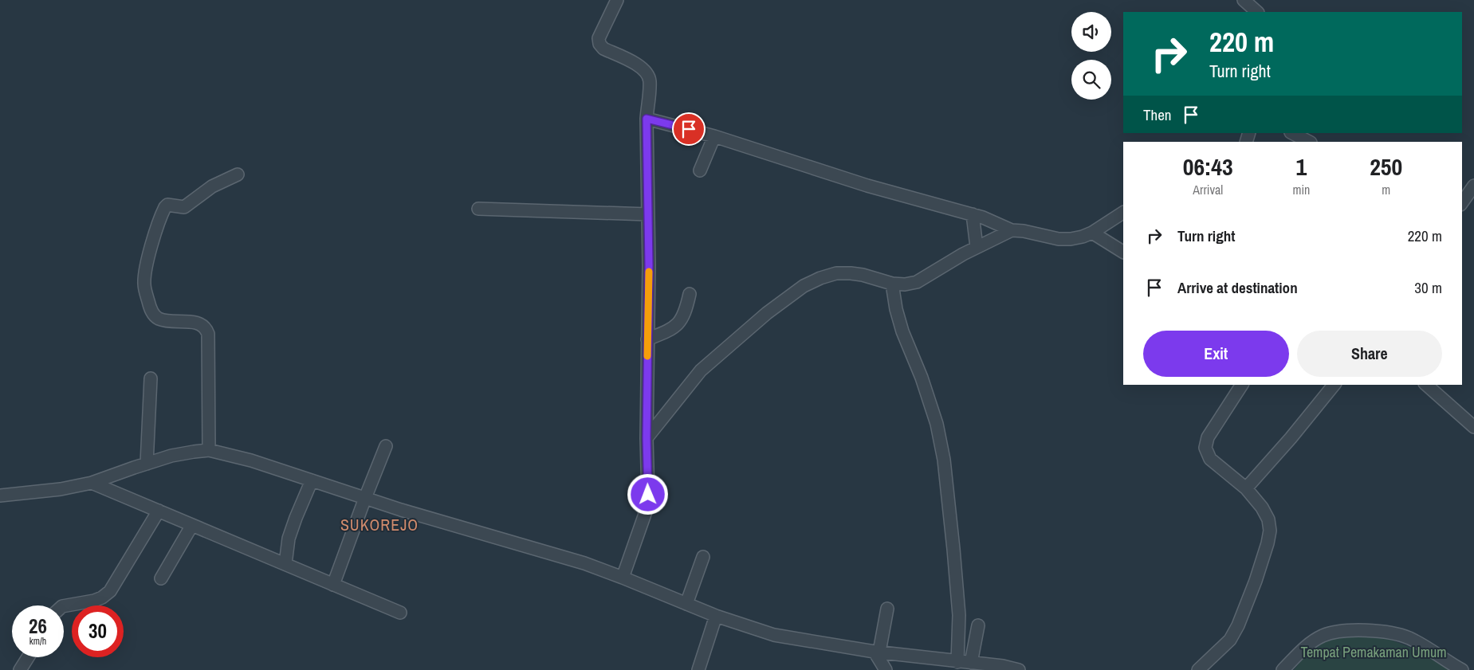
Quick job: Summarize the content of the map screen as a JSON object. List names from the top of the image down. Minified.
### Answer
{"districts":["SUKOREJO"],"parks":["Tempat Pemakaman Umum"],"page":{"turn":["220 m","Turn right"],"then":"Then","eta":["06:43","Arrival","1","min","250","m"],"list":[{"name":"Turn right","value":"220 m"},{"name":"Arrive at destination","value":"30 m"}],"buttons":["Exit","Share"],"speed":"26 km/h","limit":"30"}}
